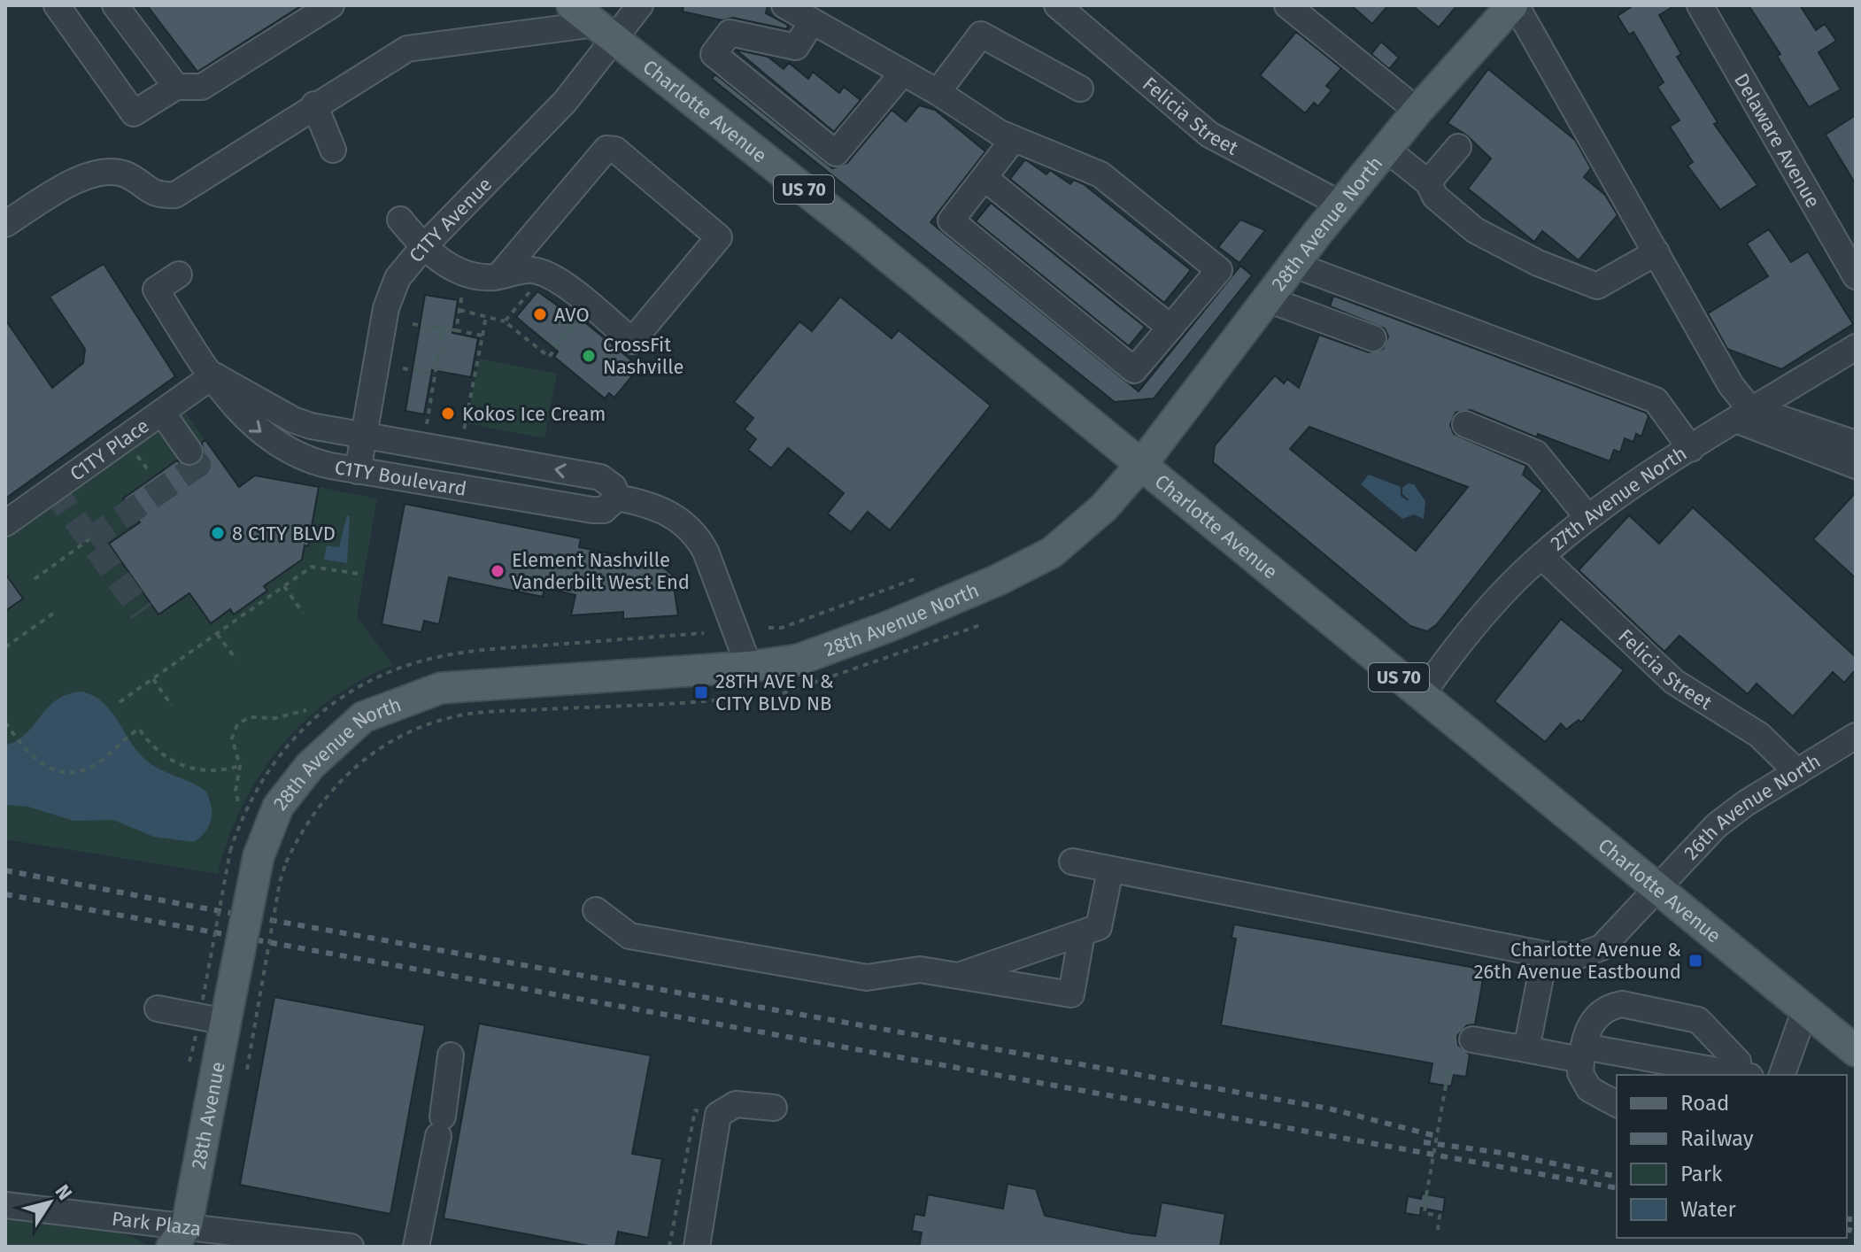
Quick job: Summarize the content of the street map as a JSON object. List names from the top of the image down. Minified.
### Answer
{"streets":{"main road":["Charlotte Avenue","US 70","28th Avenue North","28th Avenue"],"street":["Felicia Street","Delaware Avenue","C1TY Avenue","C1TY Place","C1TY Boulevard","27th Avenue North","26th Avenue North","Park Plaza"]},"crossings":[["Charlotte Avenue","C1TY Avenue"],["Charlotte Avenue","28th Avenue North"],["Charlotte Avenue","27th Avenue North"],["Charlotte Avenue","26th Avenue North"],["Felicia Street","28th Avenue North"],["Felicia Street","27th Avenue North"],["Felicia Street","26th Avenue North"],["C1TY Avenue","C1TY Boulevard"],["28th Avenue North","C1TY Boulevard"],["28th Avenue North","28th Avenue"],["C1TY Place","C1TY Boulevard"],["28th Avenue","Park Plaza"]],"places":{"other":["AVO","CrossFit Nashville","Kokos Ice Cream","8 C1TY BLVD","Element Nashville Vanderbilt West End"],"transit":["28TH AVE N & CITY BLVD NB","Charlotte Avenue & 26th Avenue Eastbound"]},"legend":["Road","Railway","Park","Water"],"north":"top right"}
